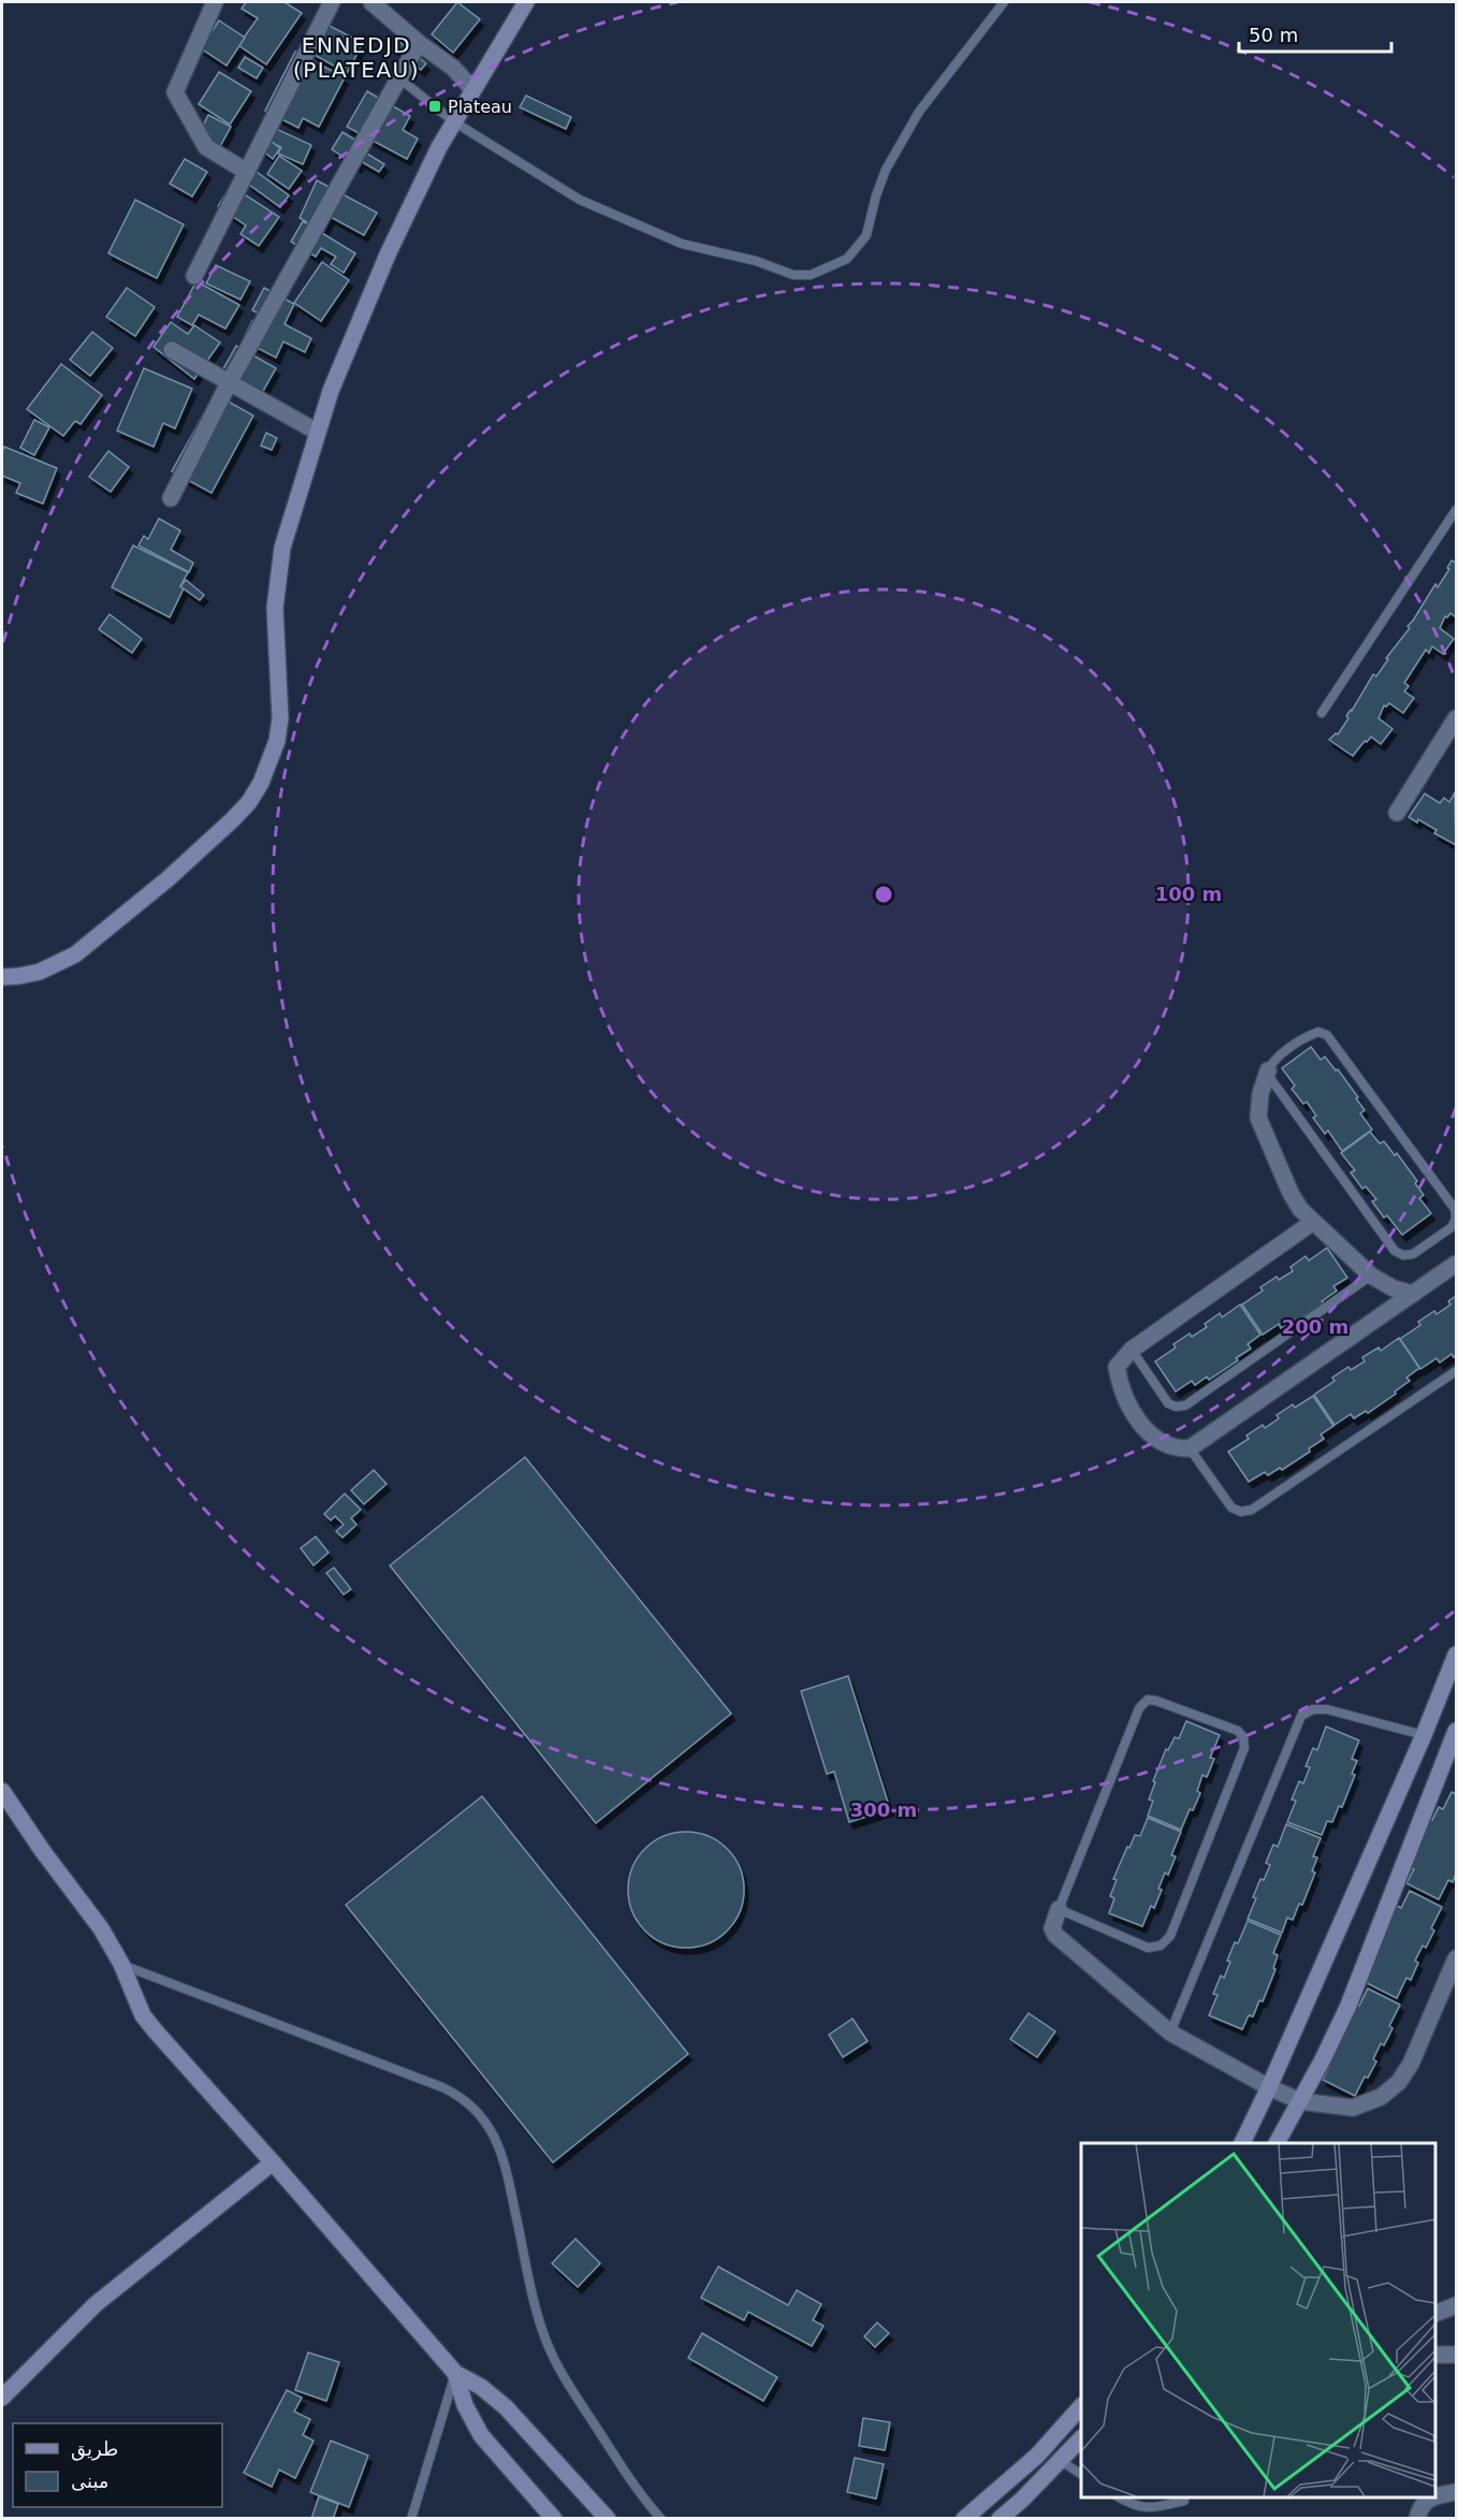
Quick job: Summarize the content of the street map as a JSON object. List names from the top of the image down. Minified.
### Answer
{"districts":["ENNEDJD (PLATEAU)"],"places":{"transit":["Plateau"]},"legend":["طريق","مبنى"],"scale_bar":"50 m","rings":["100 m","200 m","300 m"]}
